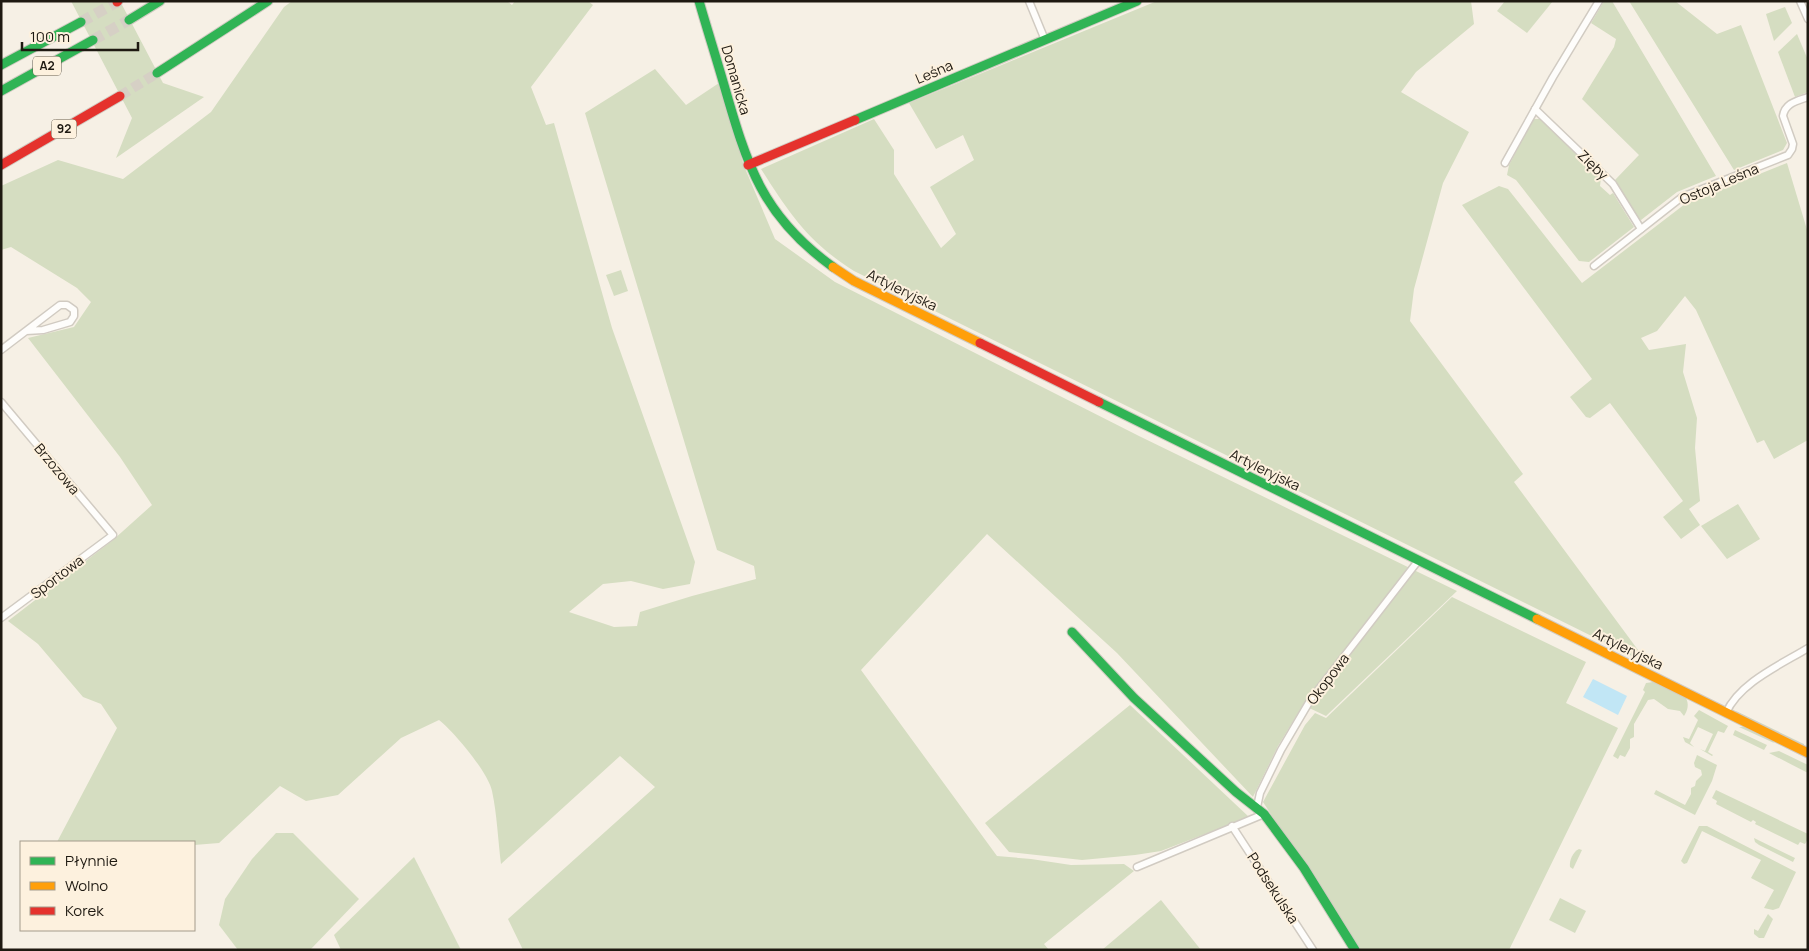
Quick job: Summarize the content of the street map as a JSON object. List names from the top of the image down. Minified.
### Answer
{"streets":{"main road":["A2","Leśna","Domanicka","92","Artyleryjska"],"street":["Zięby","Ostoja Leśna","Brzozowa","Sportowa","Okopowa","Podsekulska"]},"crossings":[["Leśna","Domanicka"],["Leśna","Artyleryjska"],["Domanicka","Artyleryjska"],["Zięby","Ostoja Leśna"],["Artyleryjska","Okopowa"],["Brzozowa","Sportowa"]],"legend":["Płynnie","Wolno","Korek"],"scale_bar":"100 m"}
